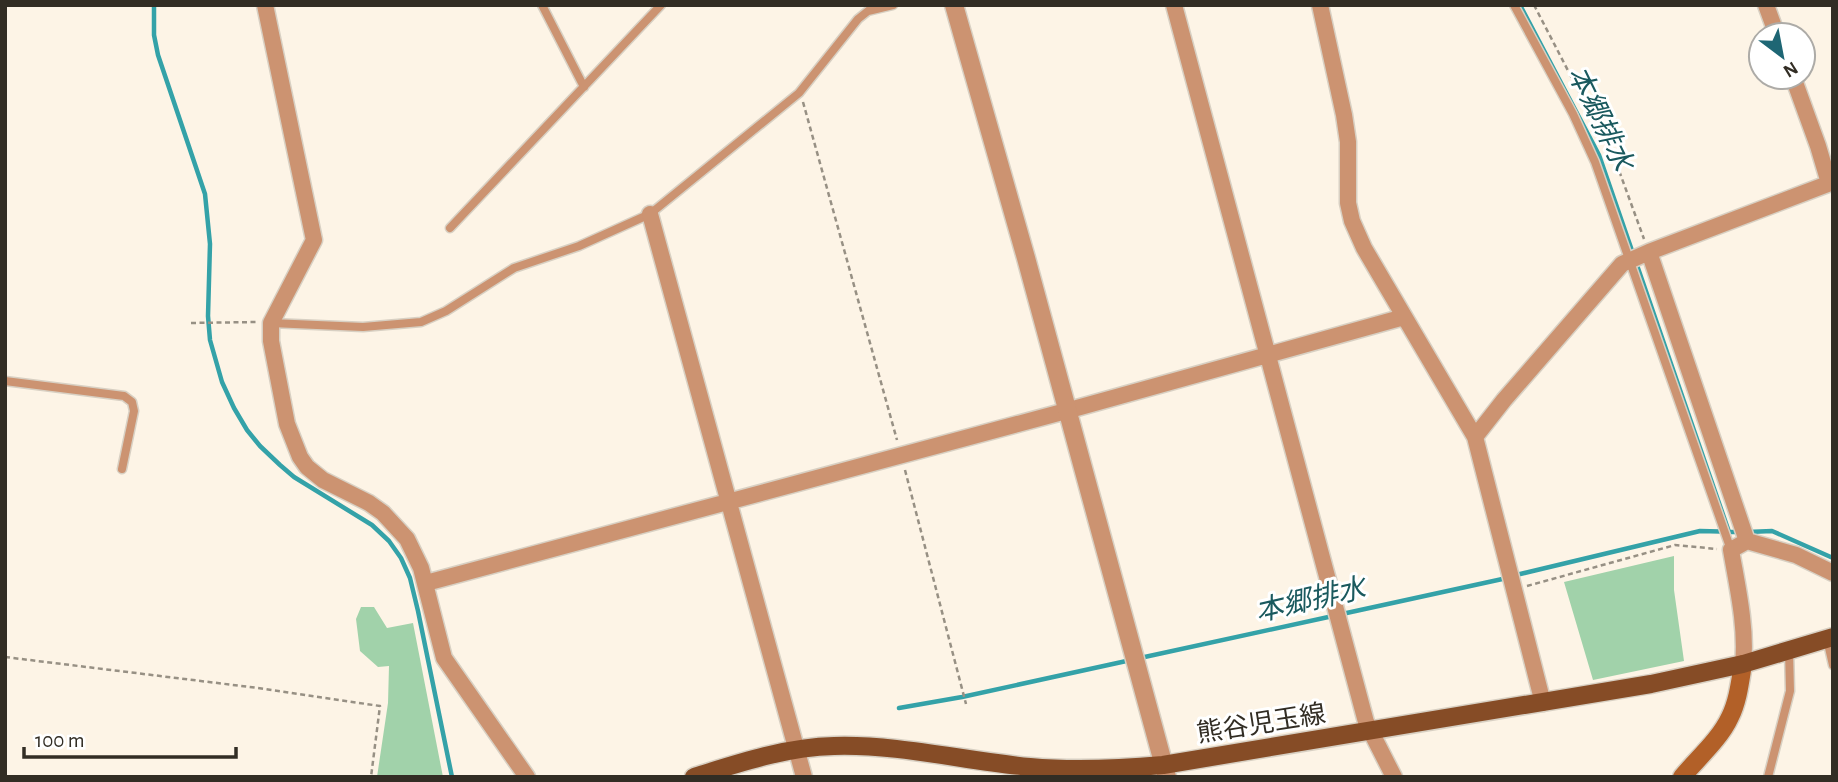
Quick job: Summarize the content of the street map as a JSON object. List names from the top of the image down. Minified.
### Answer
{"streets":{"main road":["熊谷児玉線"]},"water":["本郷排水"],"scale_bar":"100 m","north":"bottom right"}
